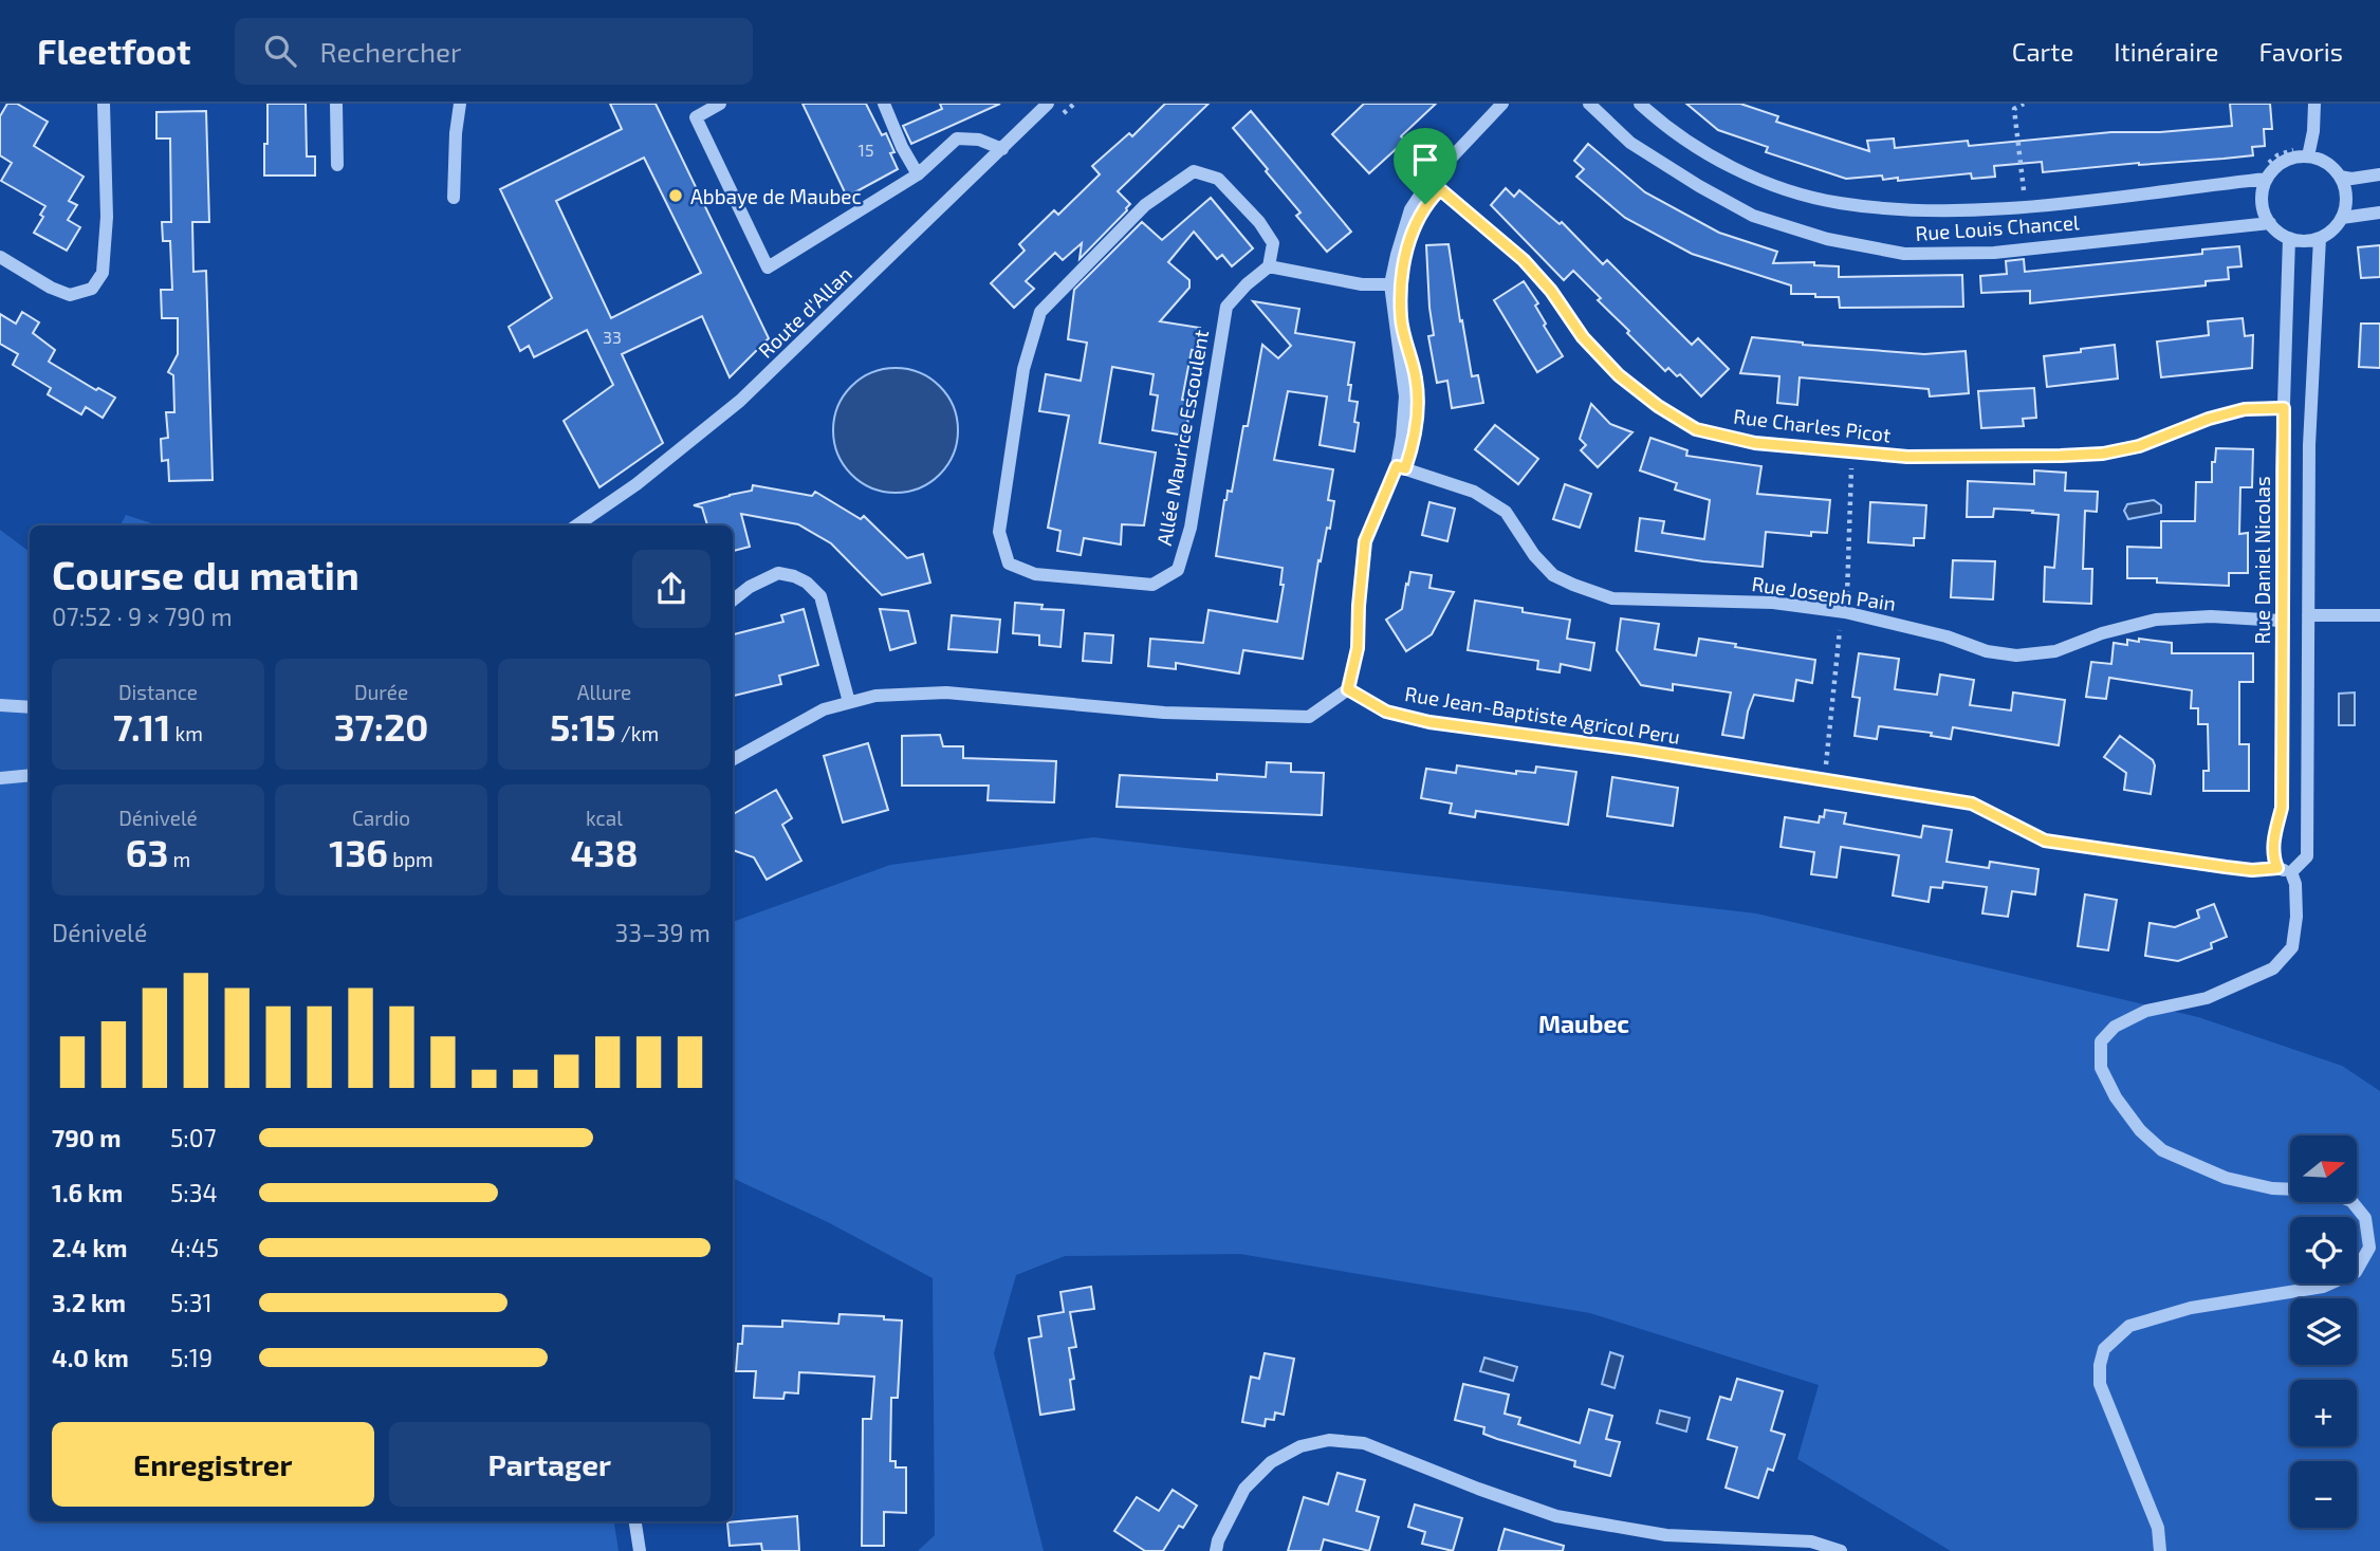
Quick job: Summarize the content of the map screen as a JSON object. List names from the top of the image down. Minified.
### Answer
{"streets":{"street":["Rue Louis Chancel","Route d'Allan","Rue Charles Picot","Allée Maurice Escoulent","Rue Daniel Nicolas","Rue Joseph Pain","Rue Jean-Baptiste Agricol Peru"]},"crossings":[["Rue Louis Chancel","Rue Daniel Nicolas"],["Rue Charles Picot","Rue Daniel Nicolas"],["Rue Daniel Nicolas","Rue Joseph Pain"],["Rue Daniel Nicolas","Rue Jean-Baptiste Agricol Peru"]],"districts":["Maubec"],"places":["Abbaye de Maubec"],"house_numbers":["15","33"],"north":"right","page":{"header":"Fleetfoot","search":"Rechercher","nav":["Carte","Itinéraire","Favoris"],"heading":["Course du matin","07:52 · 9 × 790 m"],"stats":[["Distance","7.11 km"],["Durée","37:20"],["Allure","5:15 /km"],["Dénivelé","63 m"],["Cardio","136 bpm"],["kcal","438"]],"chart":["Dénivelé","33–39 m"],"list":[{"name":"790 m","note":"5:07"},{"name":"1.6 km","note":"5:34"},{"name":"2.4 km","note":"4:45"},{"name":"3.2 km","note":"5:31"},{"name":"4.0 km","note":"5:19"}],"map_buttons":["+","−"],"buttons":["Enregistrer","Partager"]}}
